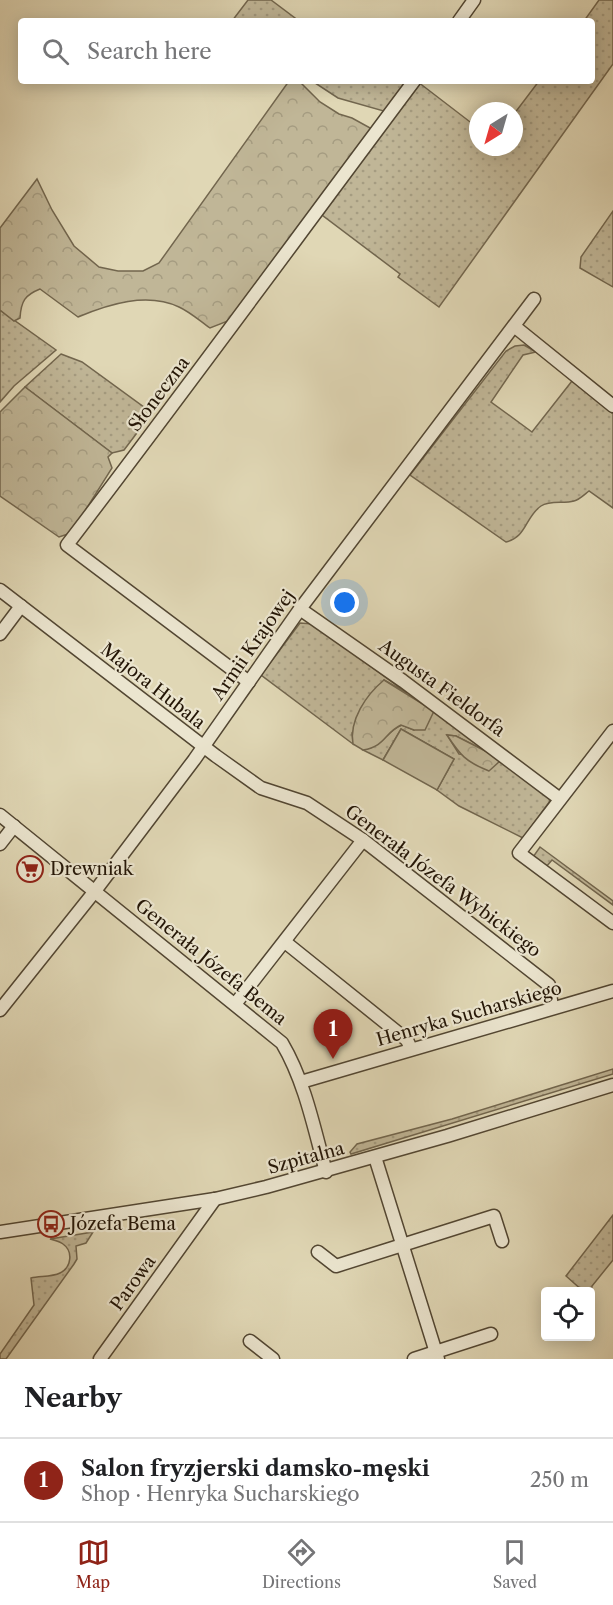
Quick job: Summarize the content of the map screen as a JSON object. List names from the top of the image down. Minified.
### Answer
{"streets":{"street":["Słoneczna","Armii Krajowej","Majora Hubala","Augusta Fieldorfa","Generała Józefa Wybickiego","Generała Józefa Bema","Henryka Sucharskiego","Szpitalna","Parowa"]},"crossings":[["Słoneczna","Armii Krajowej"],["Armii Krajowej","Majora Hubala"],["Armii Krajowej","Augusta Fieldorfa"],["Armii Krajowej","Generała Józefa Bema"],["Majora Hubala","Generała Józefa Wybickiego"],["Generała Józefa Wybickiego","Henryka Sucharskiego"],["Generała Józefa Bema","Henryka Sucharskiego"],["Generała Józefa Bema","Szpitalna"],["Szpitalna","Parowa"]],"places":{"supermarket":["Drewniak"],"bus stop":["Józefa Bema"]},"north":"bottom left","page":{"search":"Search here","pins":"1","heading":"Nearby","list":[{"mark":"1","name":"Salon fryzjerski damsko-męski","note":"Shop · Henryka Sucharskiego","value":"250 m"}],"nav":["Map","Directions","Saved"]}}
